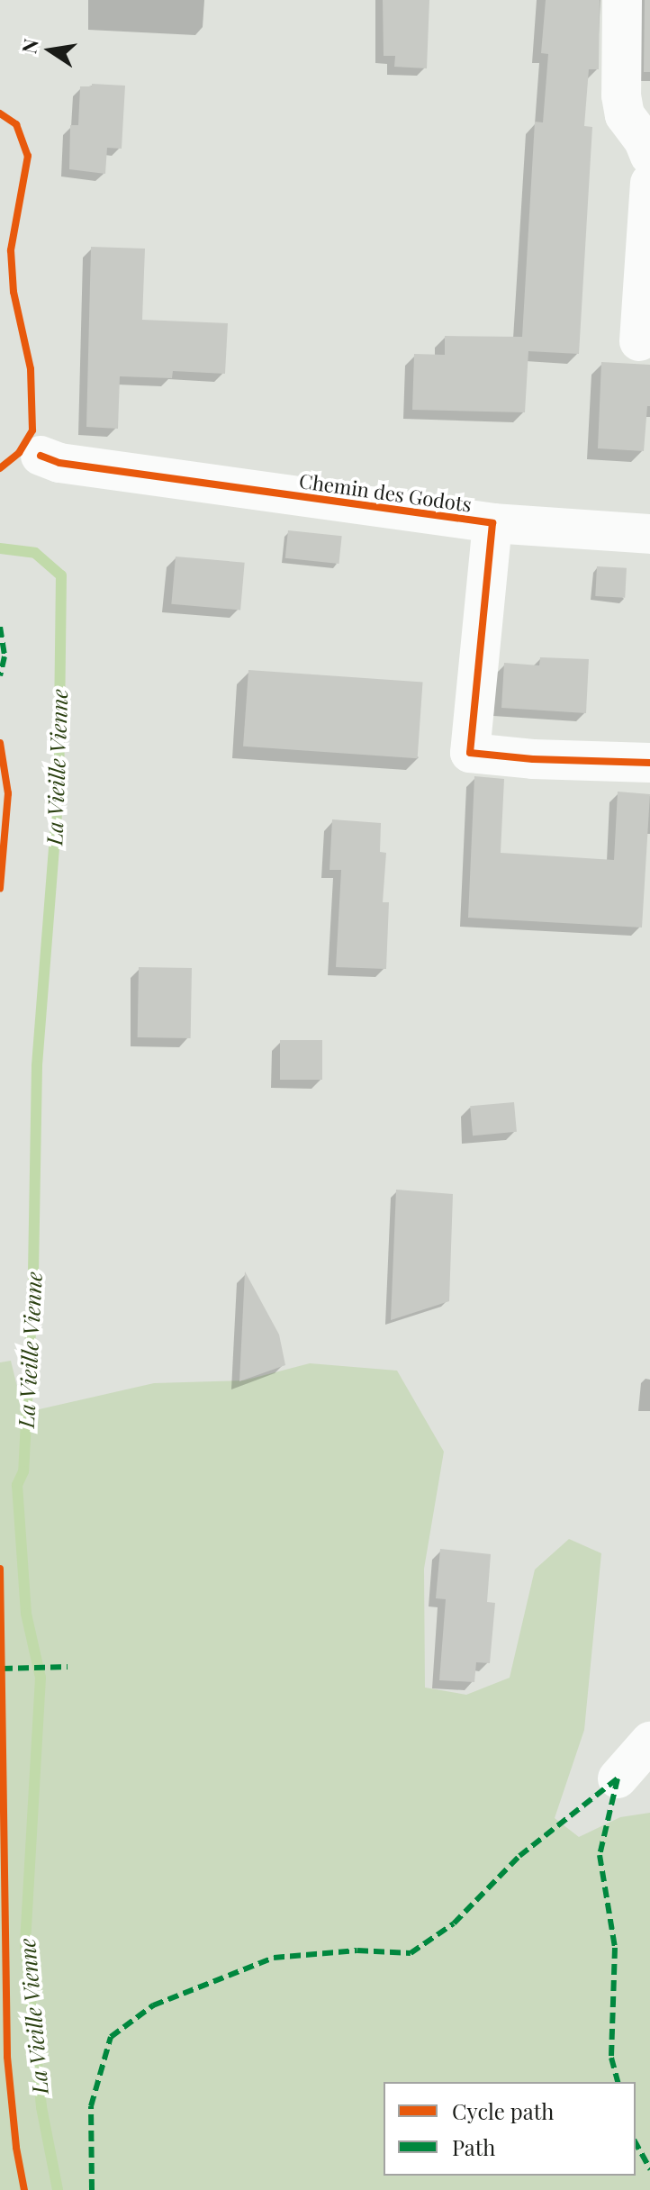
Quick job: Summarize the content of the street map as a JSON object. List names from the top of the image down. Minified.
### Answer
{"streets":{"street":["Chemin des Godots"]},"water":["La Vieille Vienne"],"legend":["Cycle path","Path"],"north":"left"}
